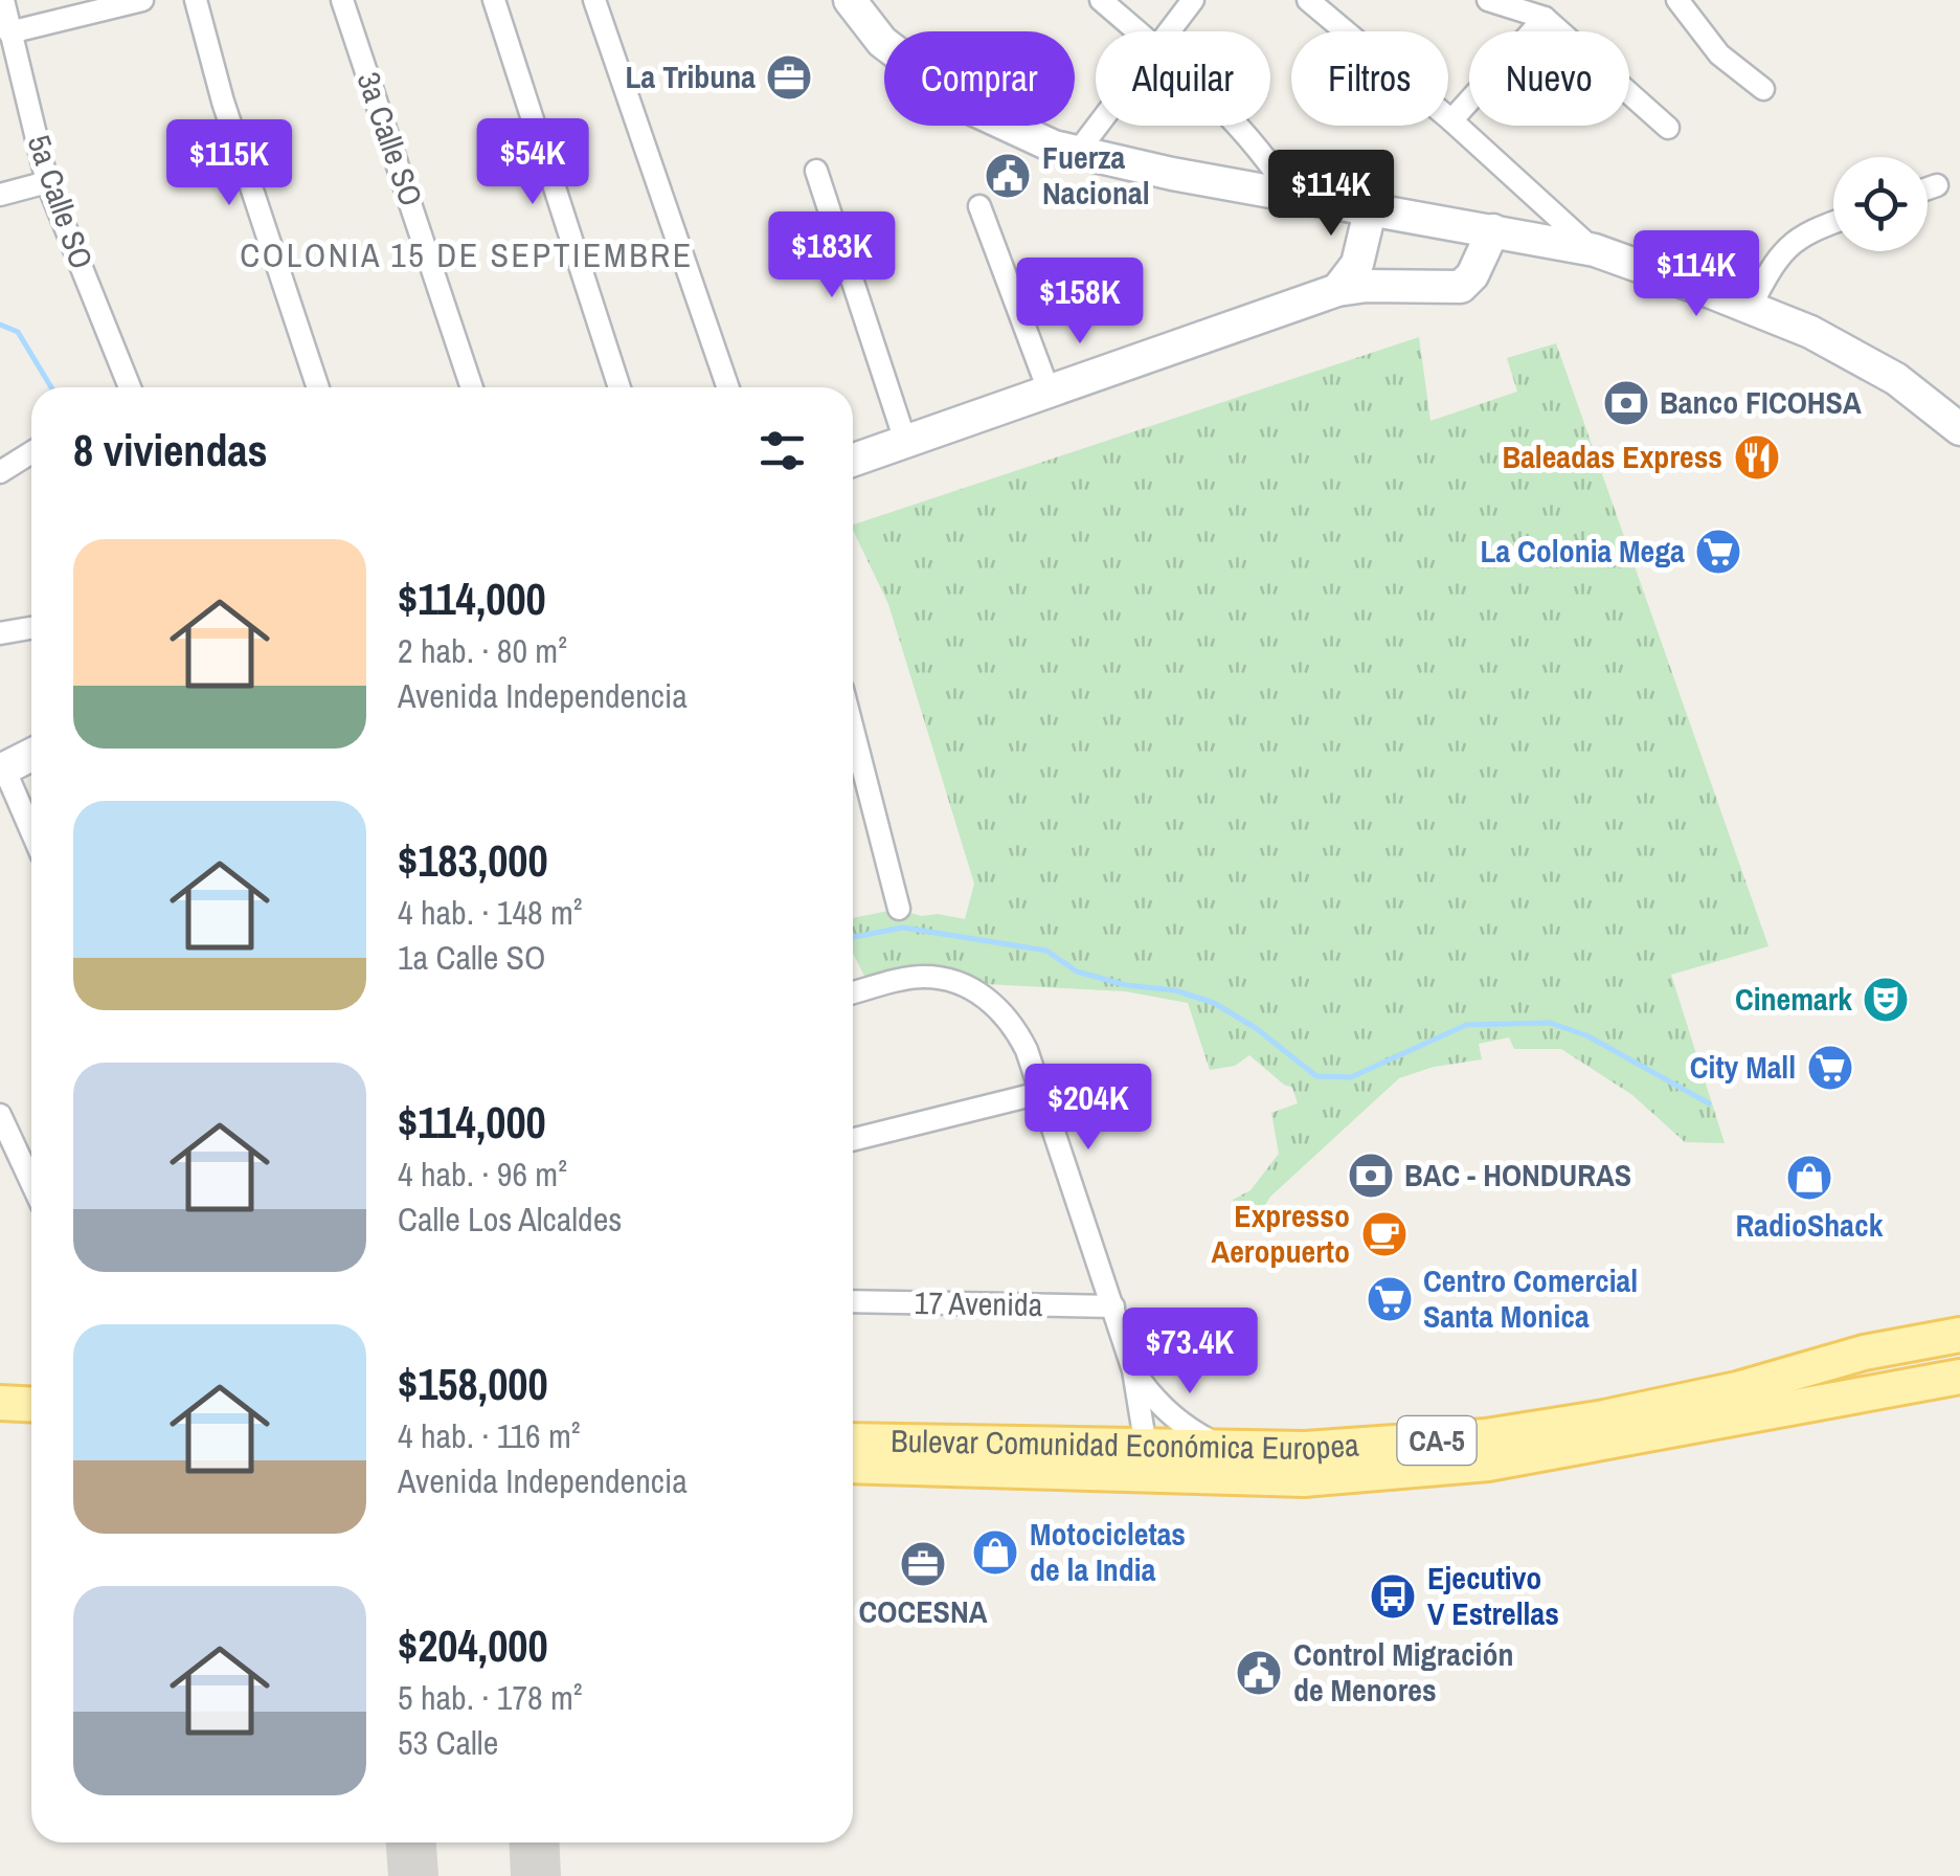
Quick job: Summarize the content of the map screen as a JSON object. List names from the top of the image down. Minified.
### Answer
{"streets":{"main road":["CA-5","Bulevar Comunidad Económica Europea"],"street":["3a Calle SO","5a Calle SO","17 Avenida"]},"districts":["COLONIA 15 DE SEPTIEMBRE"],"places":{"office":["La Tribuna","COCESNA"],"public building":["Fuerza Nacional","Control Migración de Menores"],"bank":["Banco FICOHSA","BAC - HONDURAS"],"restaurant":["Baleadas Express"],"supermarket":["La Colonia Mega","City Mall","Centro Comercial Santa Monica"],"theatre":["Cinemark"],"shop":["RadioShack","Motocicletas de la India"],"cafe":["Expresso Aeropuerto"],"bus stop":["Ejecutivo V Estrellas"]},"page":{"chip":["Comprar","Alquilar","Filtros","Nuevo"],"price":["$54K","$115K","$114K","$183K","$114K","$158K","$204K","$73.4K"],"heading":"8 viviendas","list":[{"name":"$114,000","note":"2 hab. · 80 m² · Avenida Independencia"},{"name":"$183,000","note":"4 hab. · 148 m² · 1a Calle SO"},{"name":"$114,000","note":"4 hab. · 96 m² · Calle Los Alcaldes"},{"name":"$158,000","note":"4 hab. · 116 m² · Avenida Independencia"},{"name":"$204,000","note":"5 hab. · 178 m² · 53 Calle"}]}}
